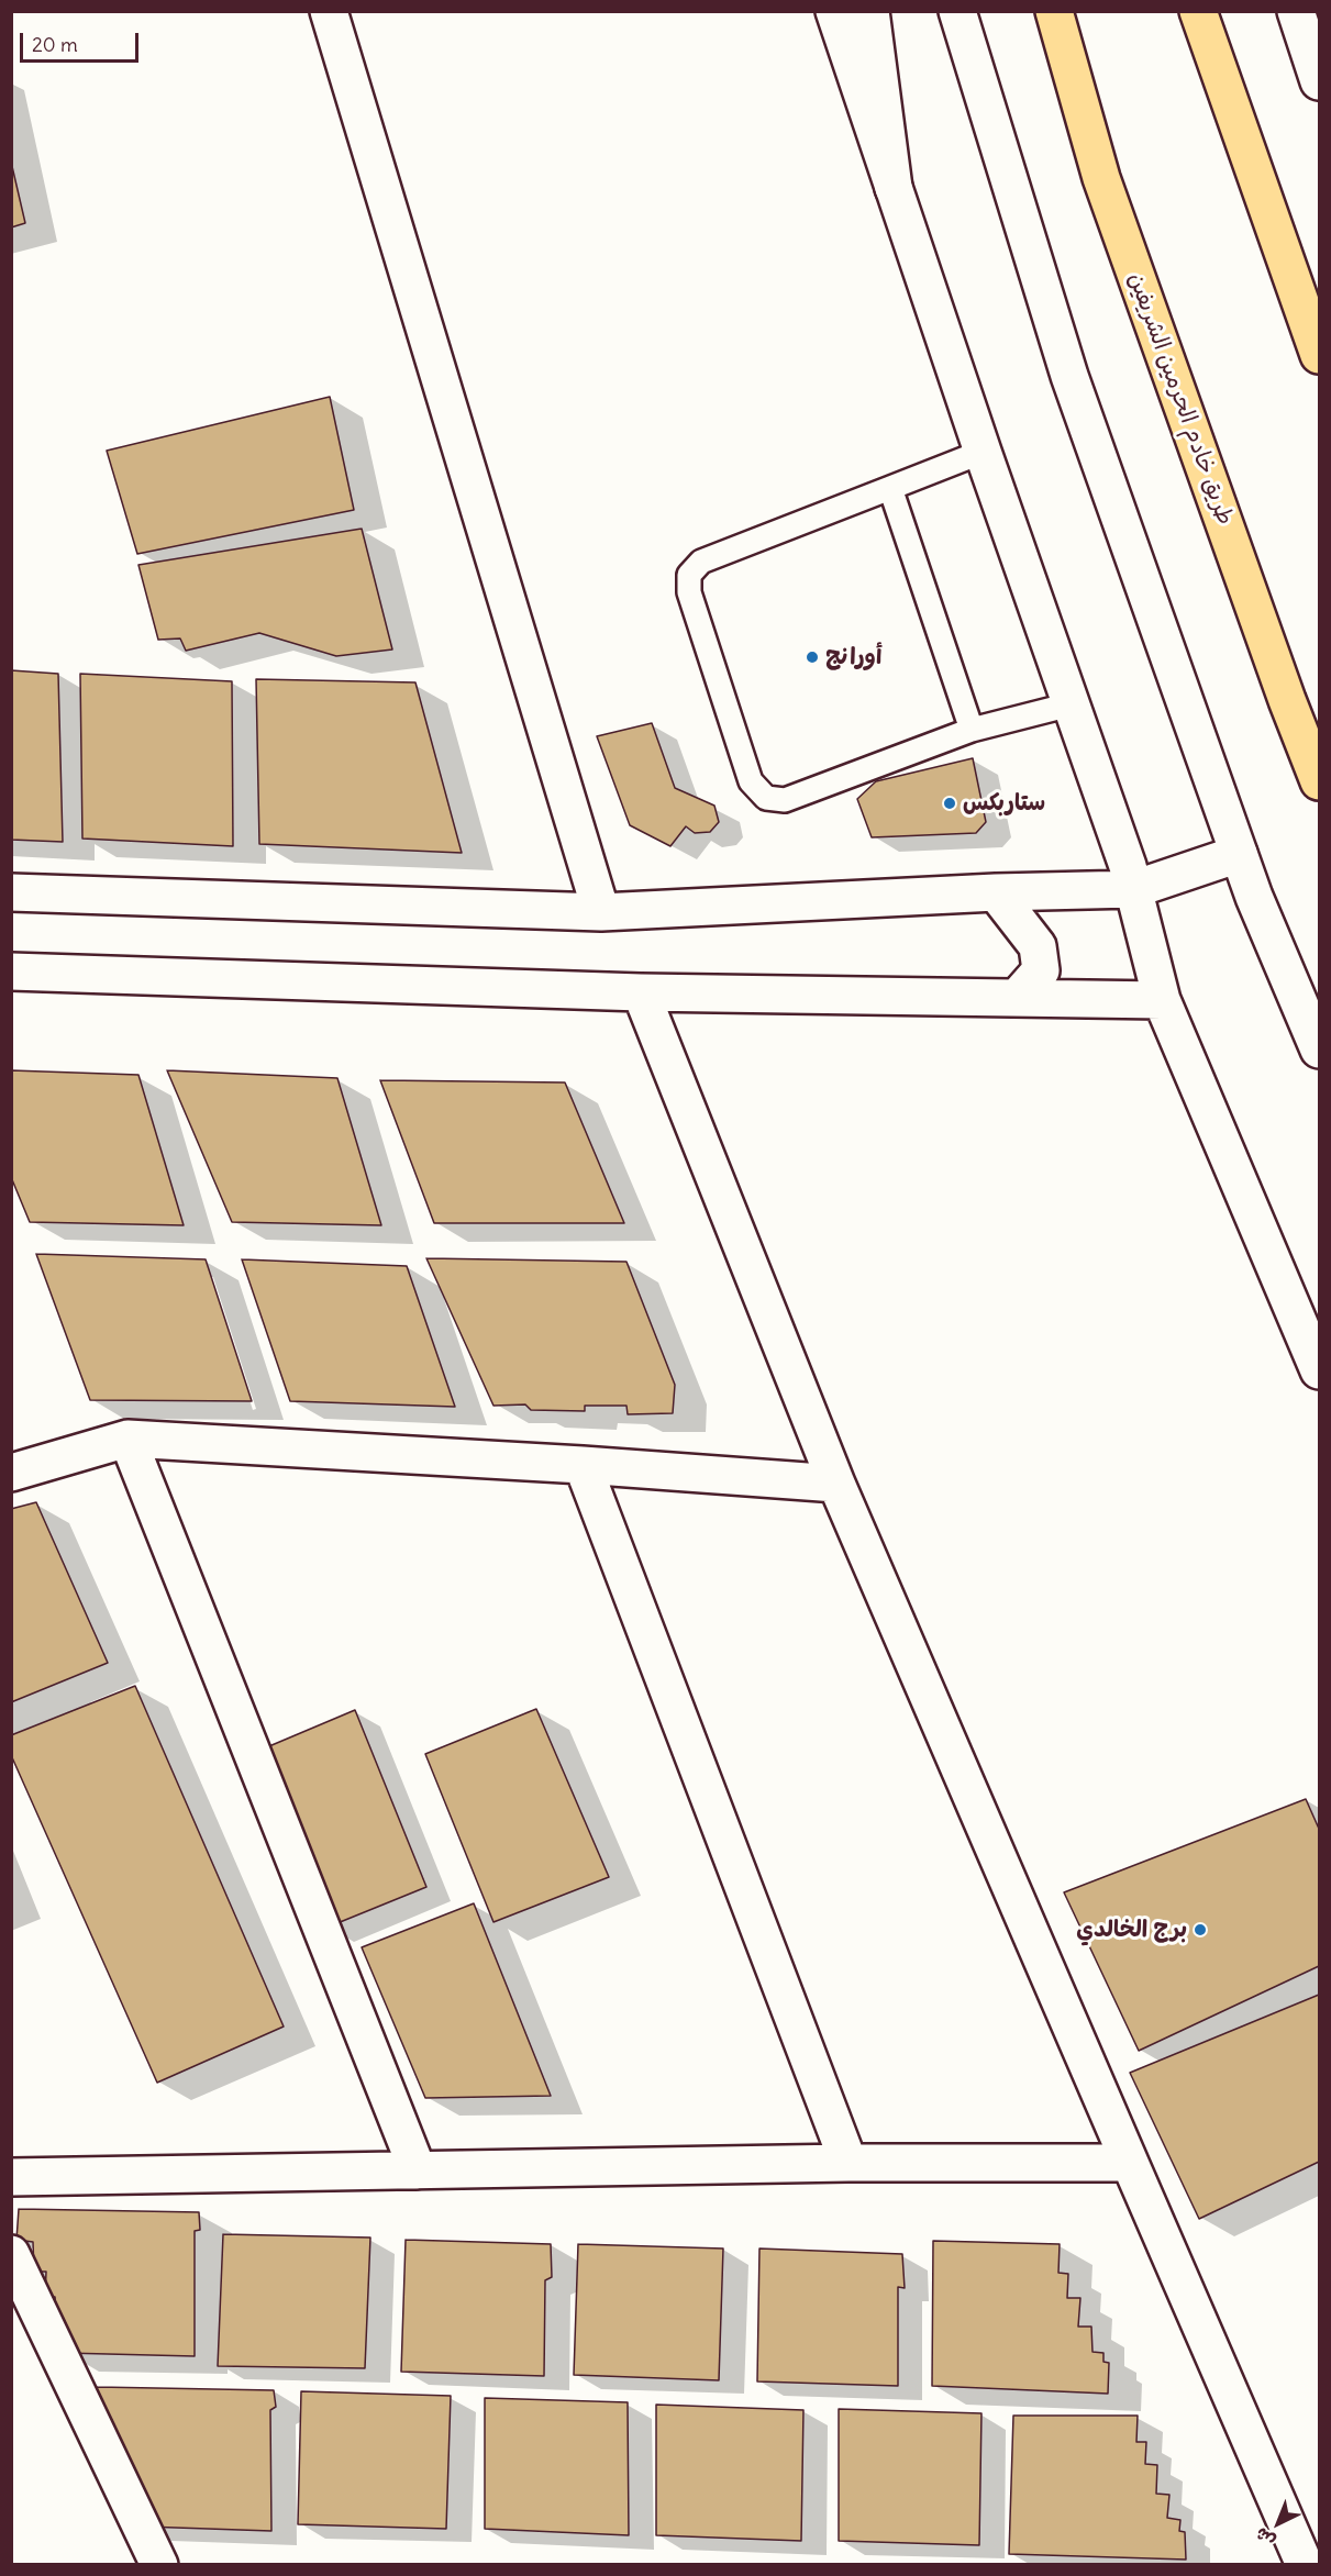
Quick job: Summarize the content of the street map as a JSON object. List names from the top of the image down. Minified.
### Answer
{"streets":{"highway":["طريق خادم الحرمين الشريفين"]},"places":["أورانج","ستاربكس","برج الخالدي"],"scale_bar":"20 m","north":"bottom left"}
